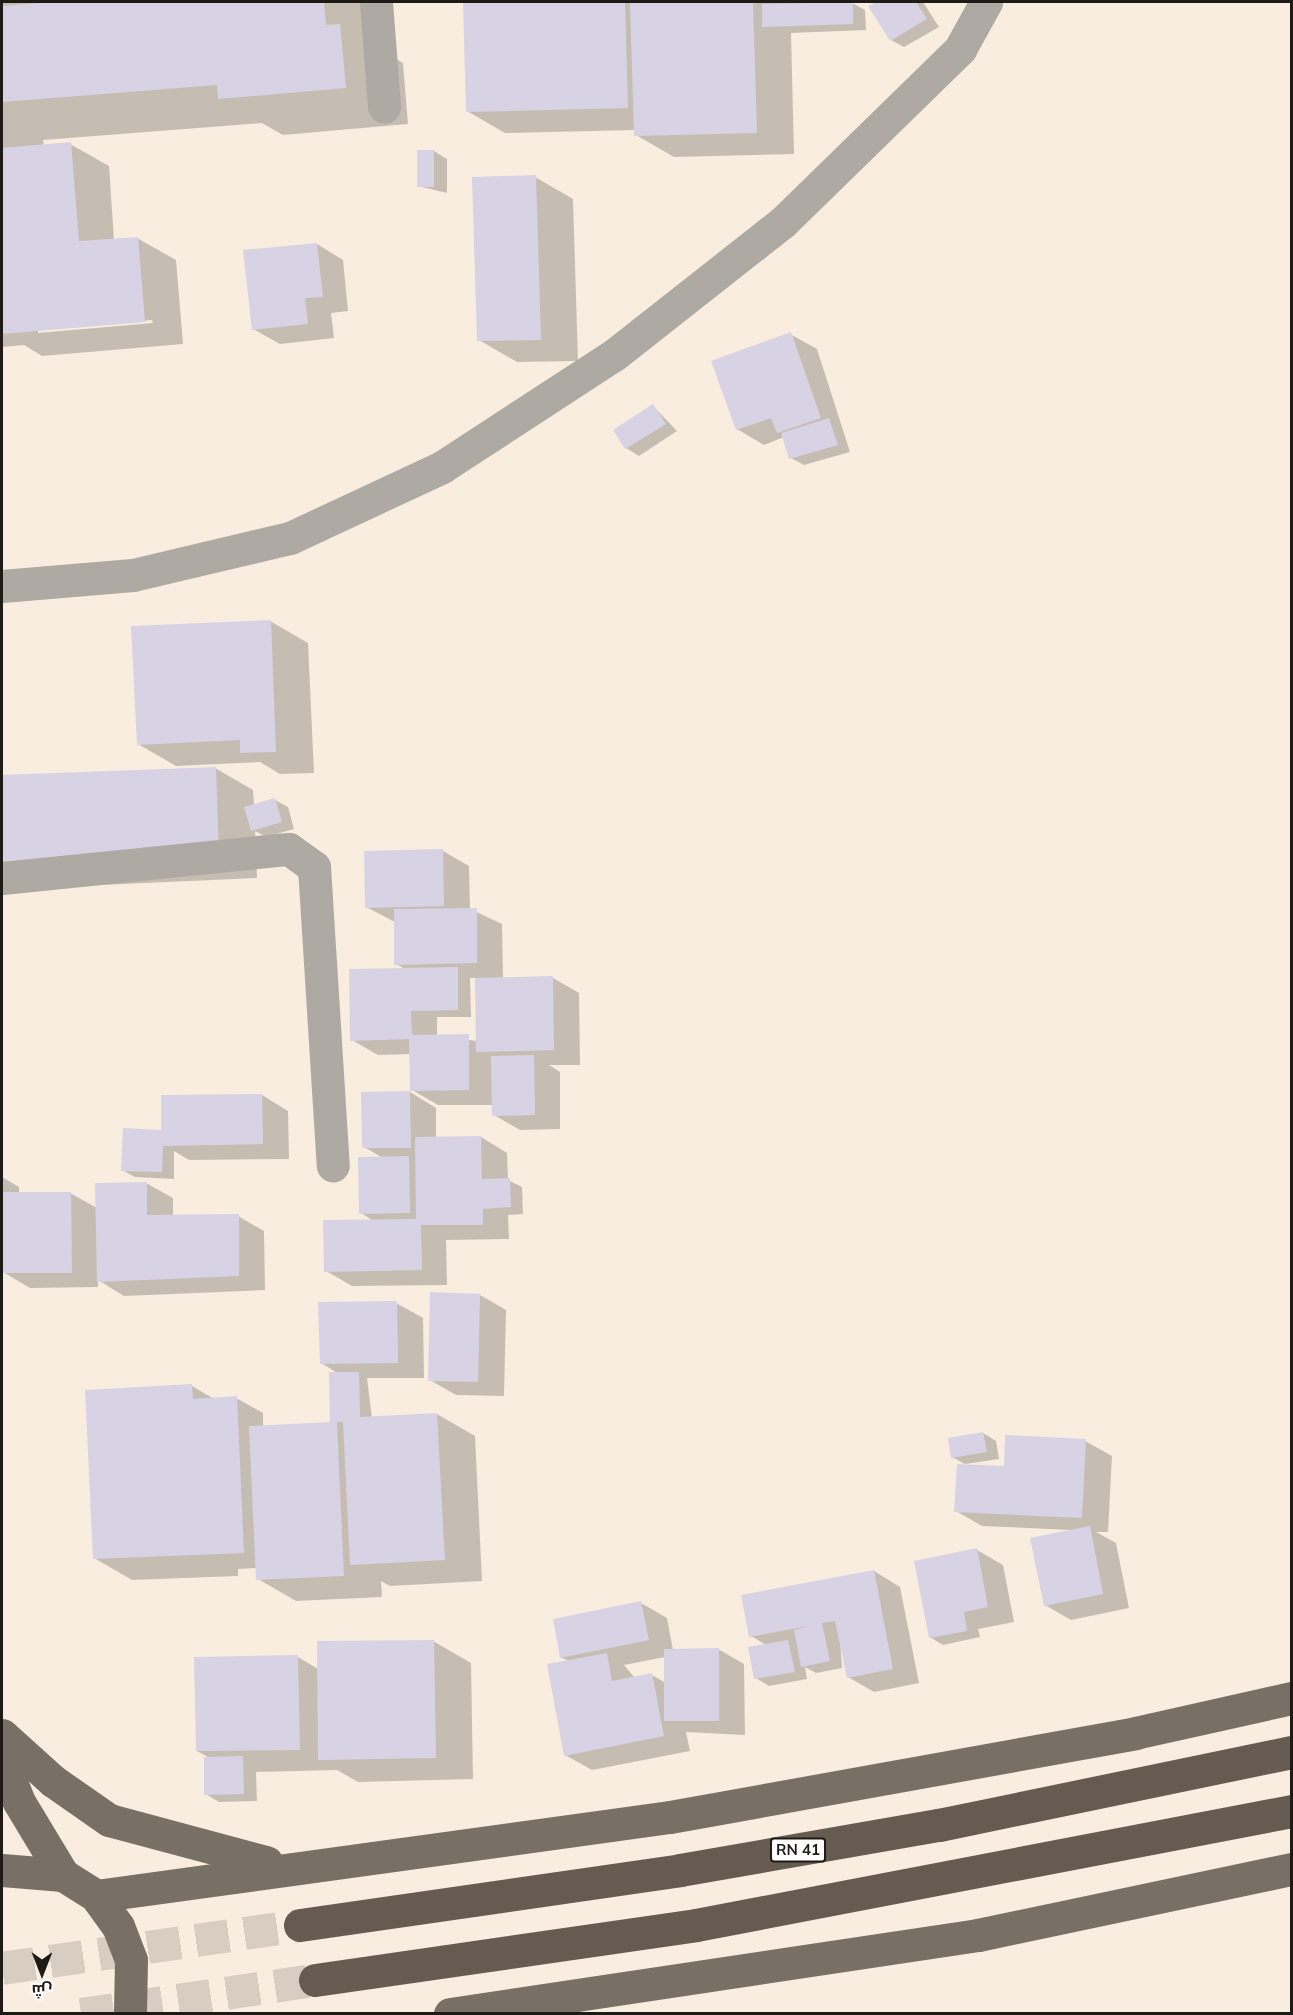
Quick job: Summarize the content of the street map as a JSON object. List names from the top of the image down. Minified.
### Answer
{"streets":{"highway":["RN 41"]},"north":"bottom"}
